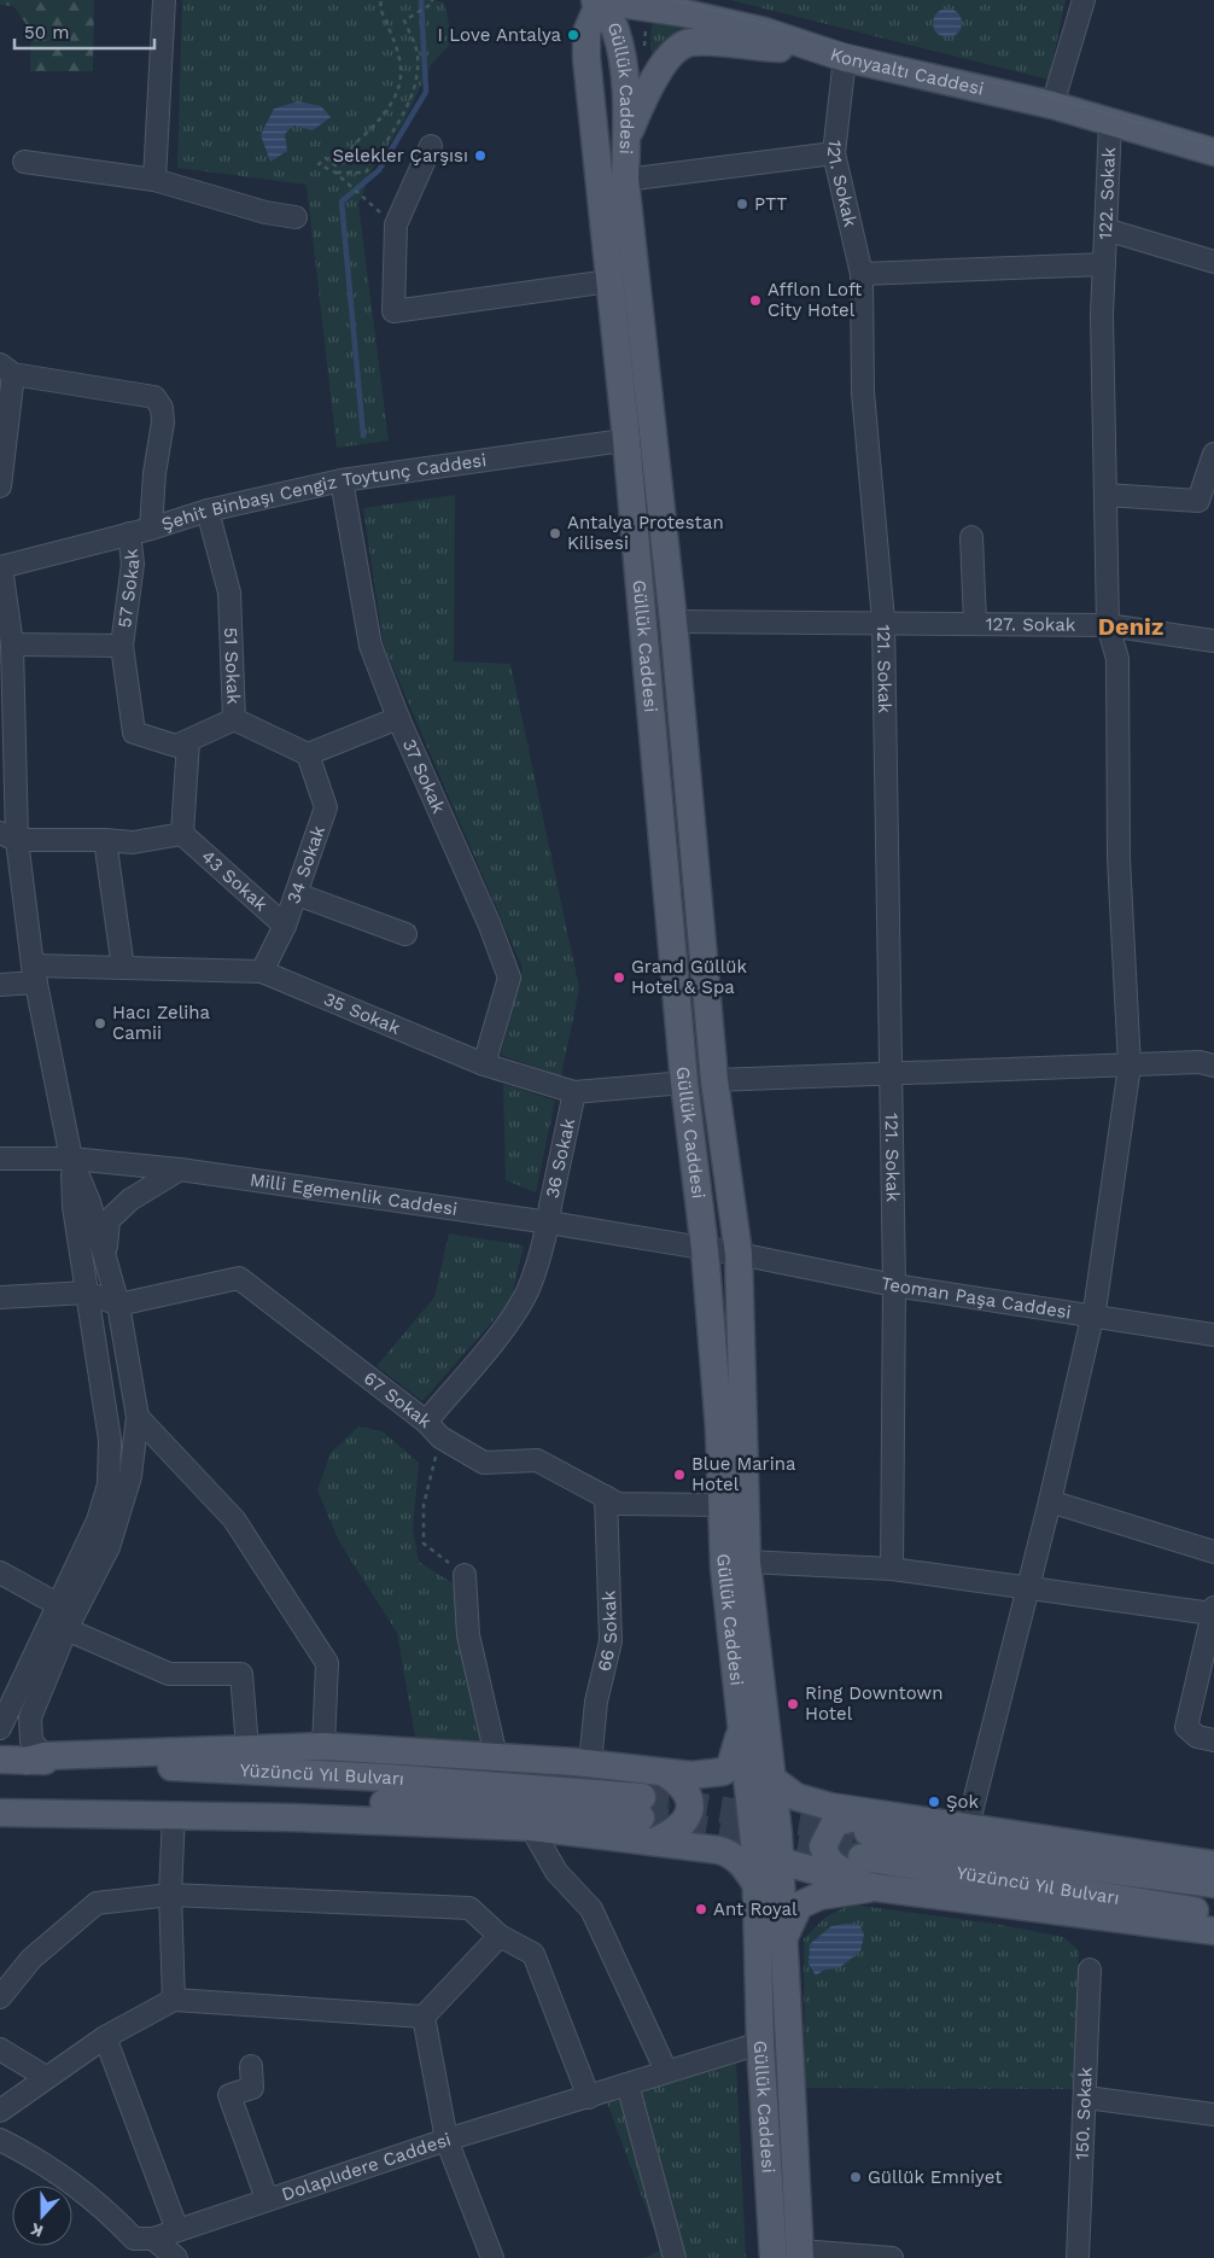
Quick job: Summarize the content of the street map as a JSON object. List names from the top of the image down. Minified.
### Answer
{"streets":{"main road":["Konyaaltı Caddesi","Güllük Caddesi","Yüzüncü Yıl Bulvarı"],"street":["121. Sokak","122. Sokak","Şehit Binbaşı Cengiz Toytunç Caddesi","57 Sokak","127. Sokak","51 Sokak","37 Sokak","34 Sokak","43 Sokak","35 Sokak","36 Sokak","Milli Egemenlik Caddesi","Teoman Paşa Caddesi","67 Sokak","66 Sokak","150. Sokak","Dolaplıdere Caddesi"]},"crossings":[["Konyaaltı Caddesi","Güllük Caddesi"],["Konyaaltı Caddesi","121. Sokak"],["Konyaaltı Caddesi","122. Sokak"],["Güllük Caddesi","Şehit Binbaşı Cengiz Toytunç Caddesi"],["Güllük Caddesi","127. Sokak"],["Güllük Caddesi","35 Sokak"],["Güllük Caddesi","Milli Egemenlik Caddesi"],["Güllük Caddesi","Teoman Paşa Caddesi"],["Güllük Caddesi","67 Sokak"],["Güllük Caddesi","Dolaplıdere Caddesi"],["121. Sokak","127. Sokak"],["121. Sokak","Teoman Paşa Caddesi"],["122. Sokak","127. Sokak"],["122. Sokak","Teoman Paşa Caddesi"],["Şehit Binbaşı Cengiz Toytunç Caddesi","57 Sokak"],["Şehit Binbaşı Cengiz Toytunç Caddesi","51 Sokak"],["Şehit Binbaşı Cengiz Toytunç Caddesi","37 Sokak"],["51 Sokak","34 Sokak"],["37 Sokak","35 Sokak"],["34 Sokak","43 Sokak"],["34 Sokak","35 Sokak"],["35 Sokak","36 Sokak"],["36 Sokak","Milli Egemenlik Caddesi"],["36 Sokak","67 Sokak"],["Milli Egemenlik Caddesi","Teoman Paşa Caddesi"],["67 Sokak","66 Sokak"]],"districts":["Deniz"],"places":["I Love Antalya","Selekler Çarşısı","PTT","Afflon Loft City Hotel","Antalya Protestan Kilisesi","Grand Güllük Hotel & Spa","Hacı Zeliha Camii","Blue Marina Hotel","Ring Downtown Hotel","Şok","Ant Royal","Güllük Emniyet"],"scale_bar":"50 m","north":"bottom"}
